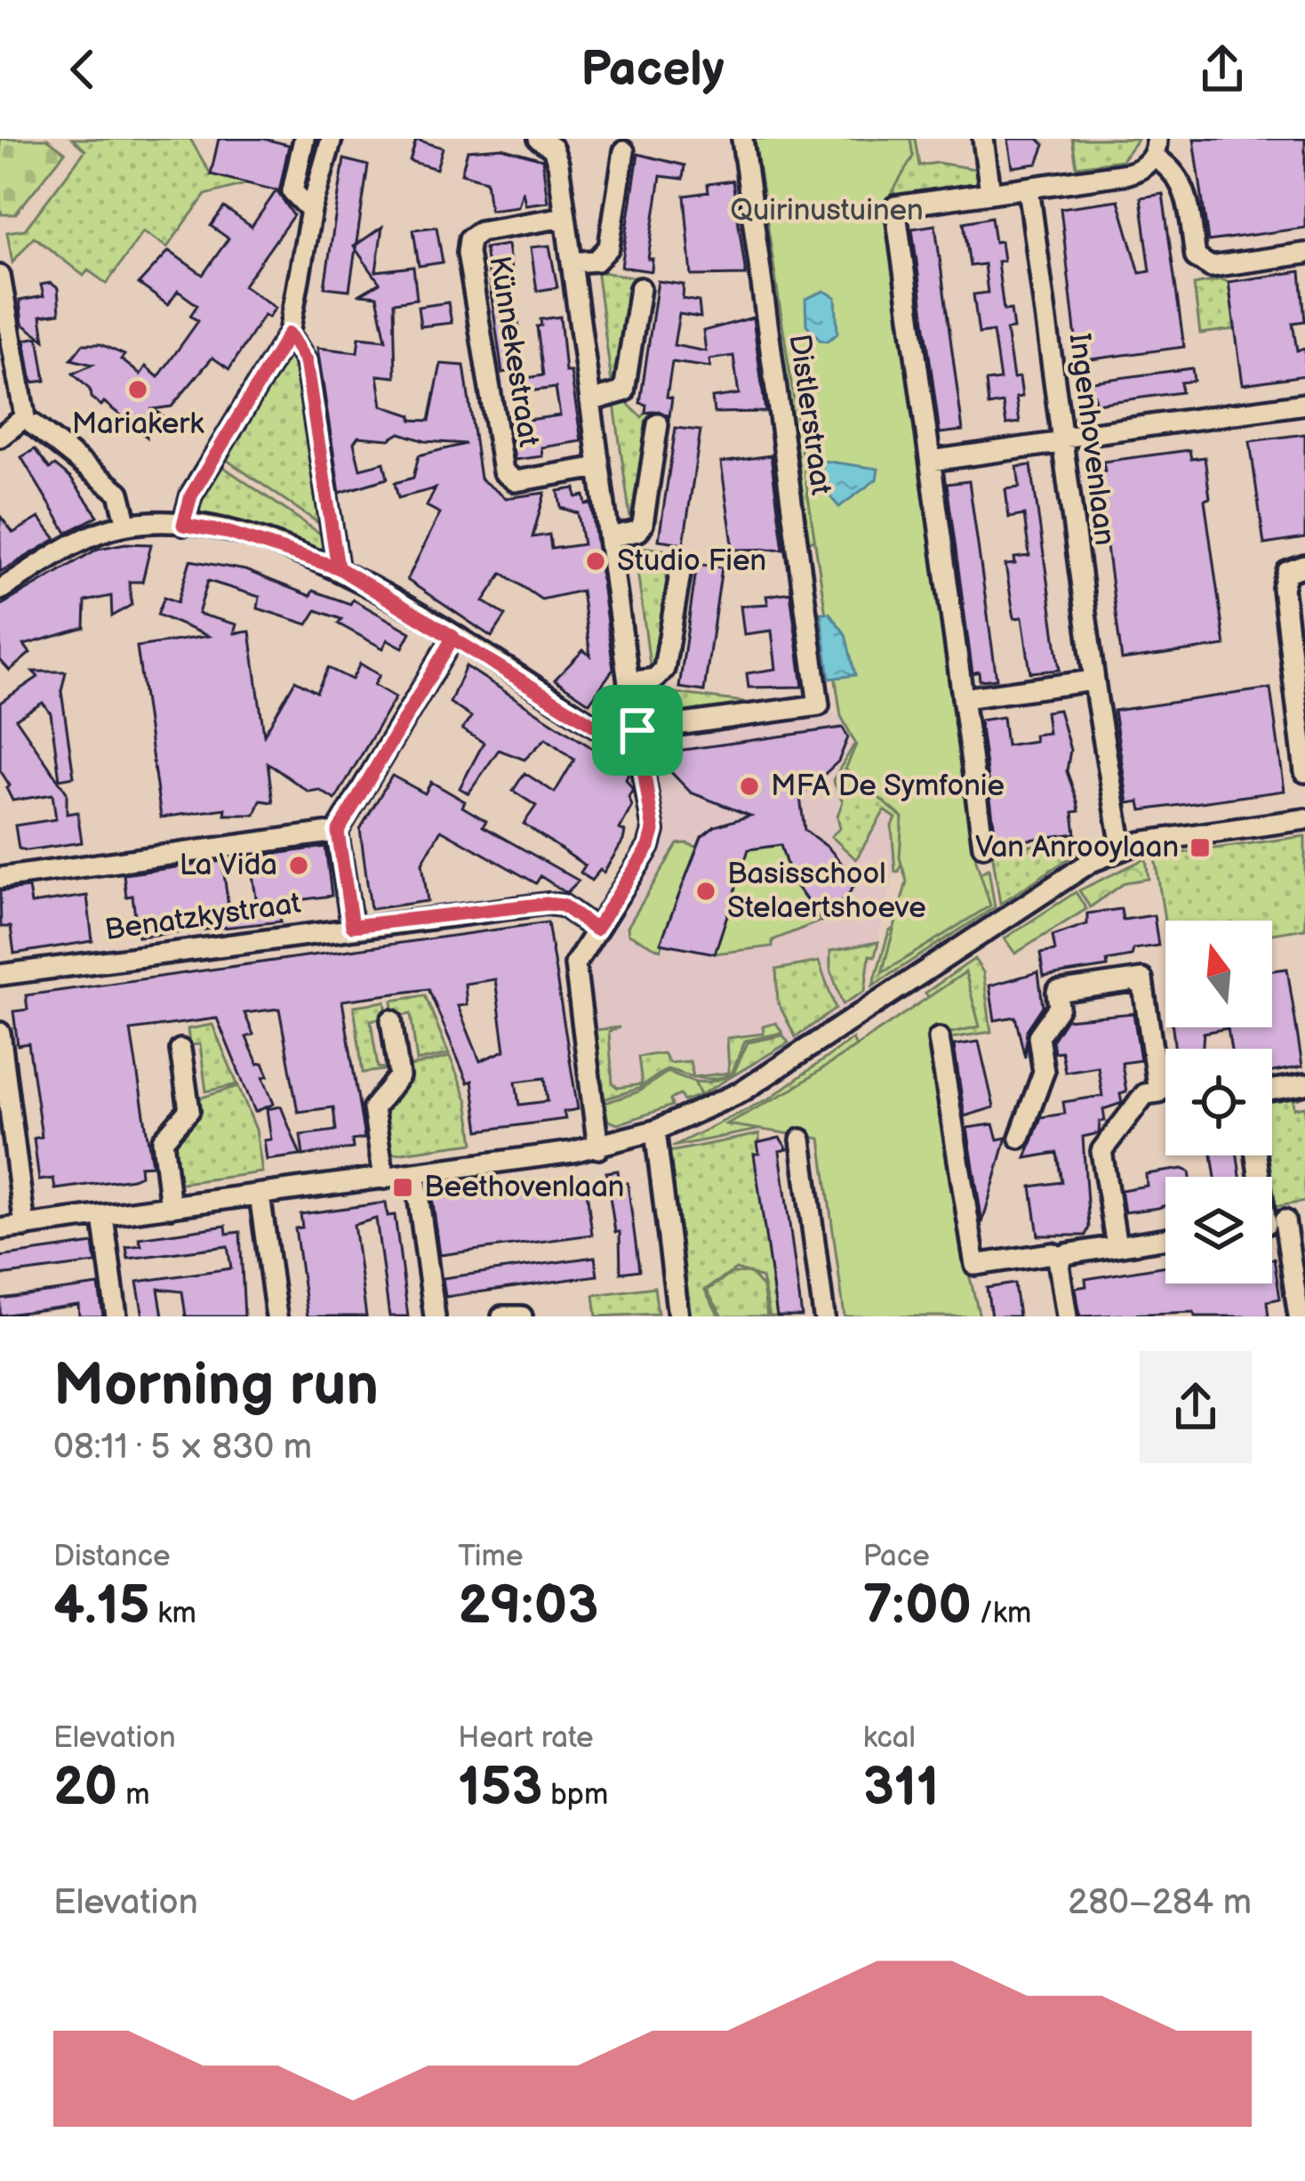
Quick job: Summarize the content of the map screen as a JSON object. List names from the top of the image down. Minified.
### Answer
{"streets":{"street":["Künnekestraat","Distlerstraat","Ingenhovenlaan","Benatzkystraat"]},"parks":["Quirinustuinen"],"places":{"other":["Mariakerk","Studio Fien","MFA De Symfonie","La Vida","Basisschool Stelaertshoeve"],"transit":["Van Anrooylaan","Beethovenlaan"]},"north":"top","page":{"header":"Pacely","heading":["Morning run","08:11 · 5 × 830 m"],"stats":[["Distance","4.15 km"],["Time","29:03"],["Pace","7:00 /km"],["Elevation","20 m"],["Heart rate","153 bpm"],["kcal","311"]],"chart":["Elevation","280–284 m"]}}
